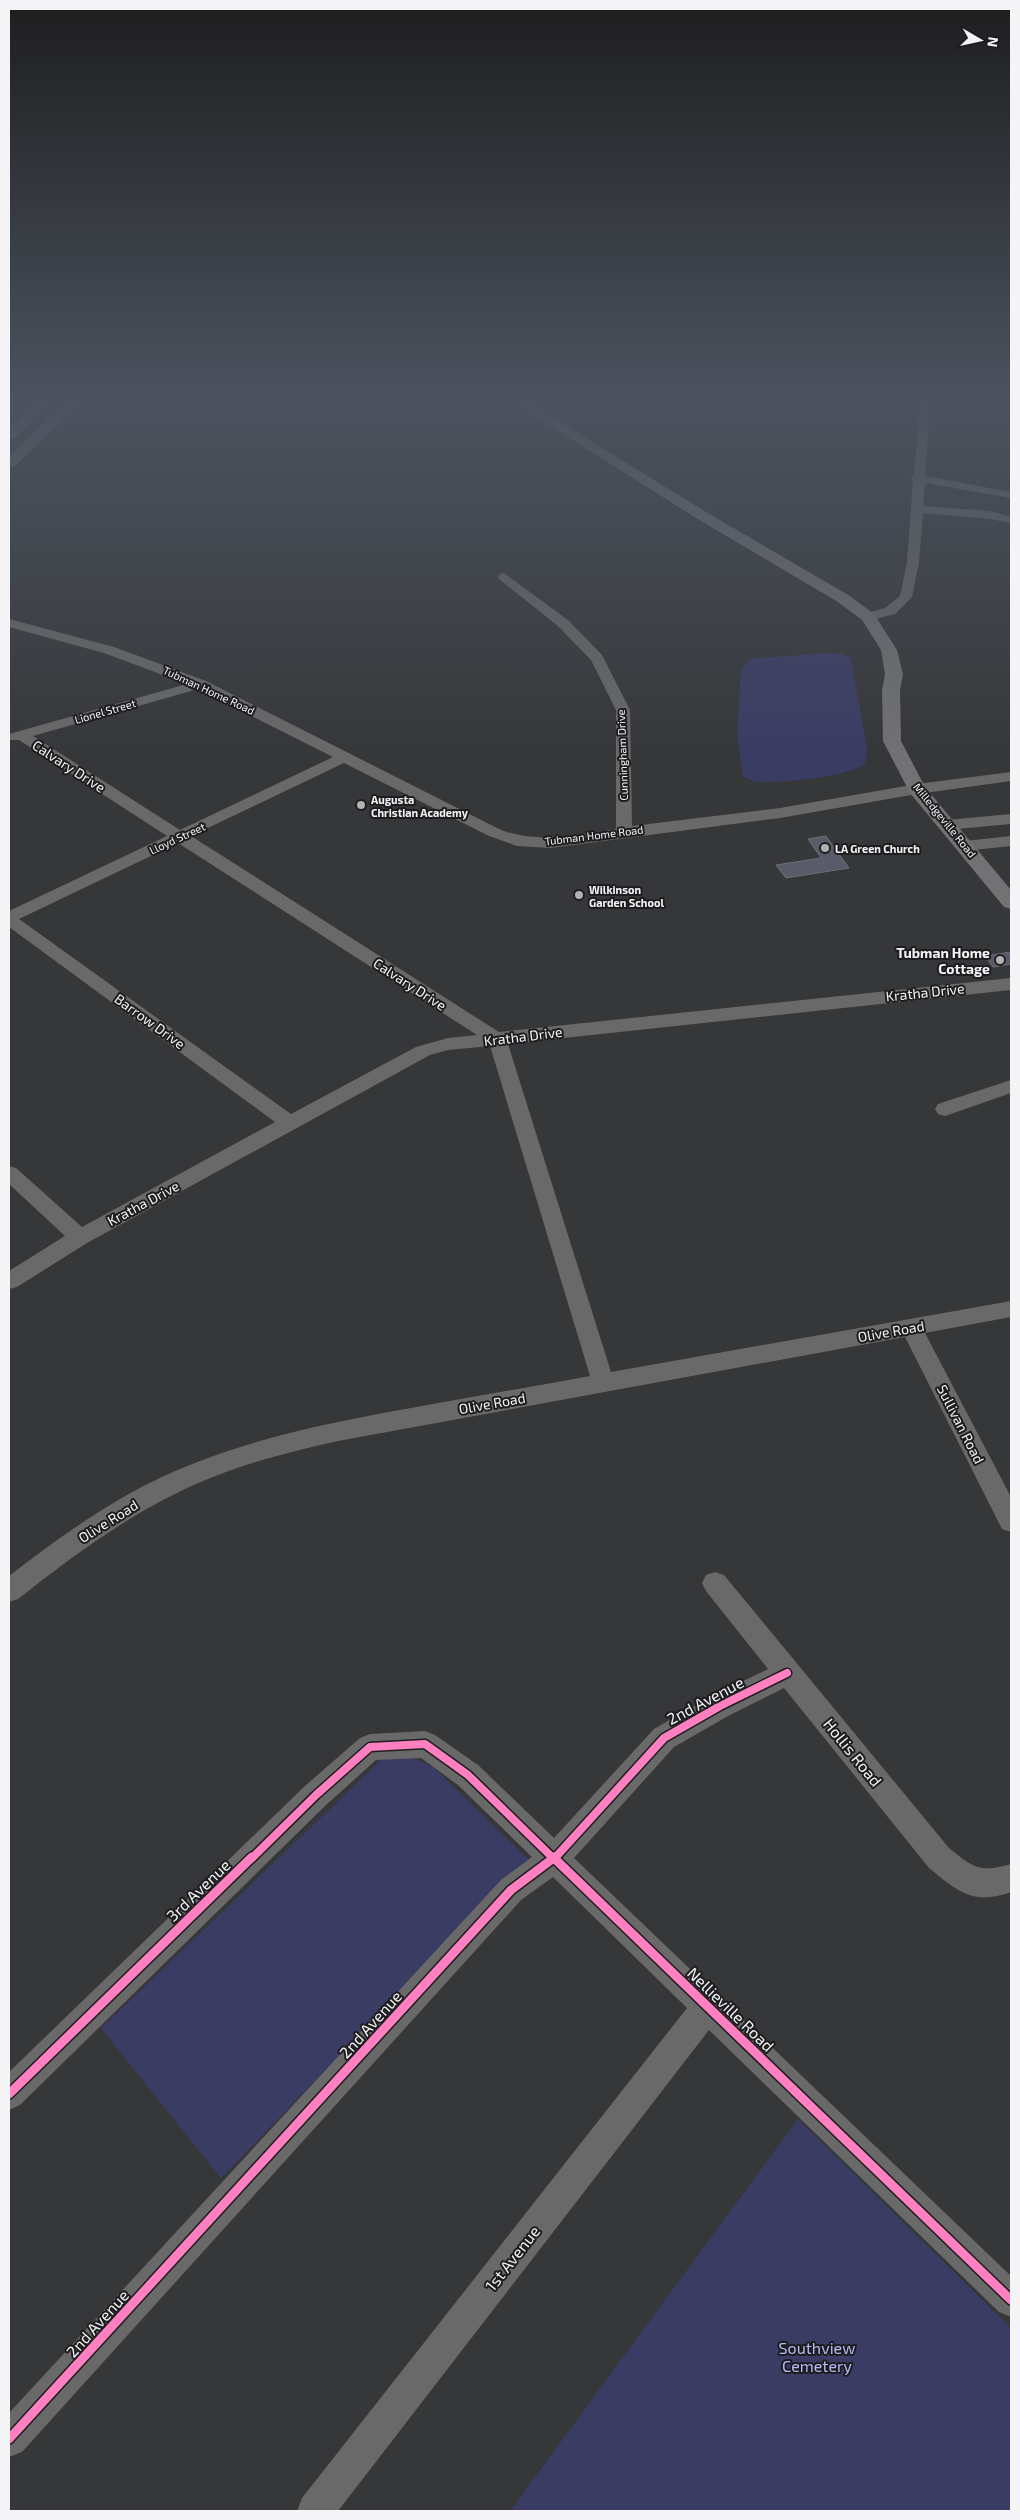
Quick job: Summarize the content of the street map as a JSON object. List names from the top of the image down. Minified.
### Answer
{"streets":{"main road":["Milledgeville Road"],"street":["Tubman Home Road","Lionel Street","Cunningham Drive","Calvary Drive","Lloyd Street","Kratha Drive","Barrow Drive","Olive Road","Sullivan Road","2nd Avenue","Hollis Road","3rd Avenue","Nellieville Road","1st Avenue"]},"crossings":[["Tubman Home Road","Lionel Street"],["Tubman Home Road","Cunningham Drive"],["Tubman Home Road","Milledgeville Road"],["Tubman Home Road","Lloyd Street"],["Lionel Street","Calvary Drive"],["Calvary Drive","Lloyd Street"],["Calvary Drive","Kratha Drive"],["Lloyd Street","Barrow Drive"],["Kratha Drive","Barrow Drive"],["Olive Road","Sullivan Road"],["2nd Avenue","Hollis Road"],["2nd Avenue","Nellieville Road"],["3rd Avenue","Nellieville Road"],["Nellieville Road","1st Avenue"]],"parks":["Southview Cemetery"],"places":["Augusta Christian Academy","LA Green Church","Wilkinson Garden School","Tubman Home Cottage"],"north":"right"}
